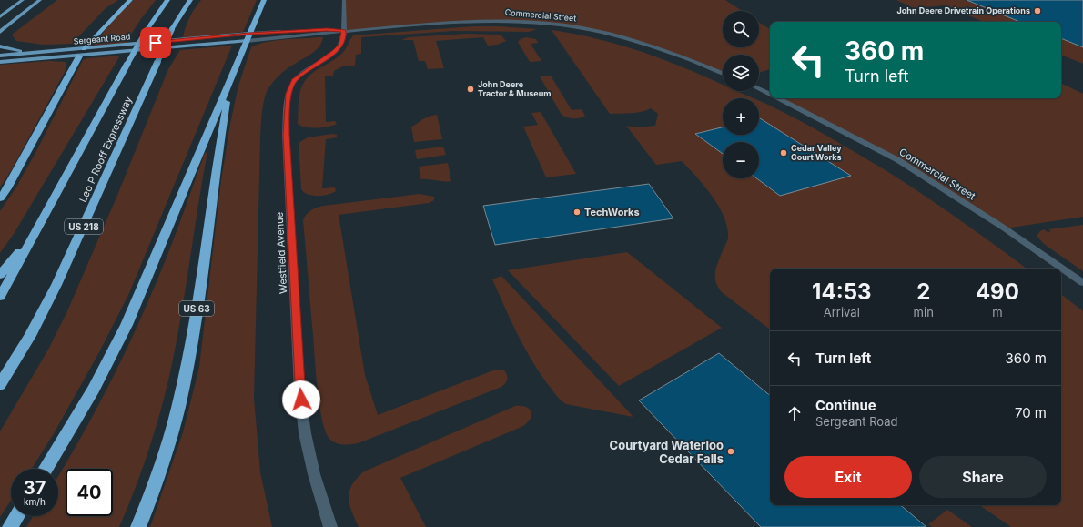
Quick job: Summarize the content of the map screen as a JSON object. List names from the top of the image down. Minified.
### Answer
{"streets":{"highway":["Leo P Rooff Expressway","US 218","US 63"],"main road":["Sergeant Road"],"street":["Commercial Street","Westfield Avenue"]},"crossings":[["Commercial Street","Westfield Avenue"],["Sergeant Road","US 63"]],"places":["John Deere Drivetrain Operations","John Deere Tractor & Museum","Cedar Valley Court Works","TechWorks","Courtyard Waterloo Cedar Falls"],"page":{"map_buttons":["+","−"],"turn":["360 m","Turn left"],"eta":["14:53","Arrival","2","min","490","m"],"list":[{"name":"Turn left","value":"360 m"},{"name":"Continue","note":"Sergeant Road","value":"70 m"}],"buttons":["Exit","Share"],"speed":"37 km/h","limit":"40"}}
